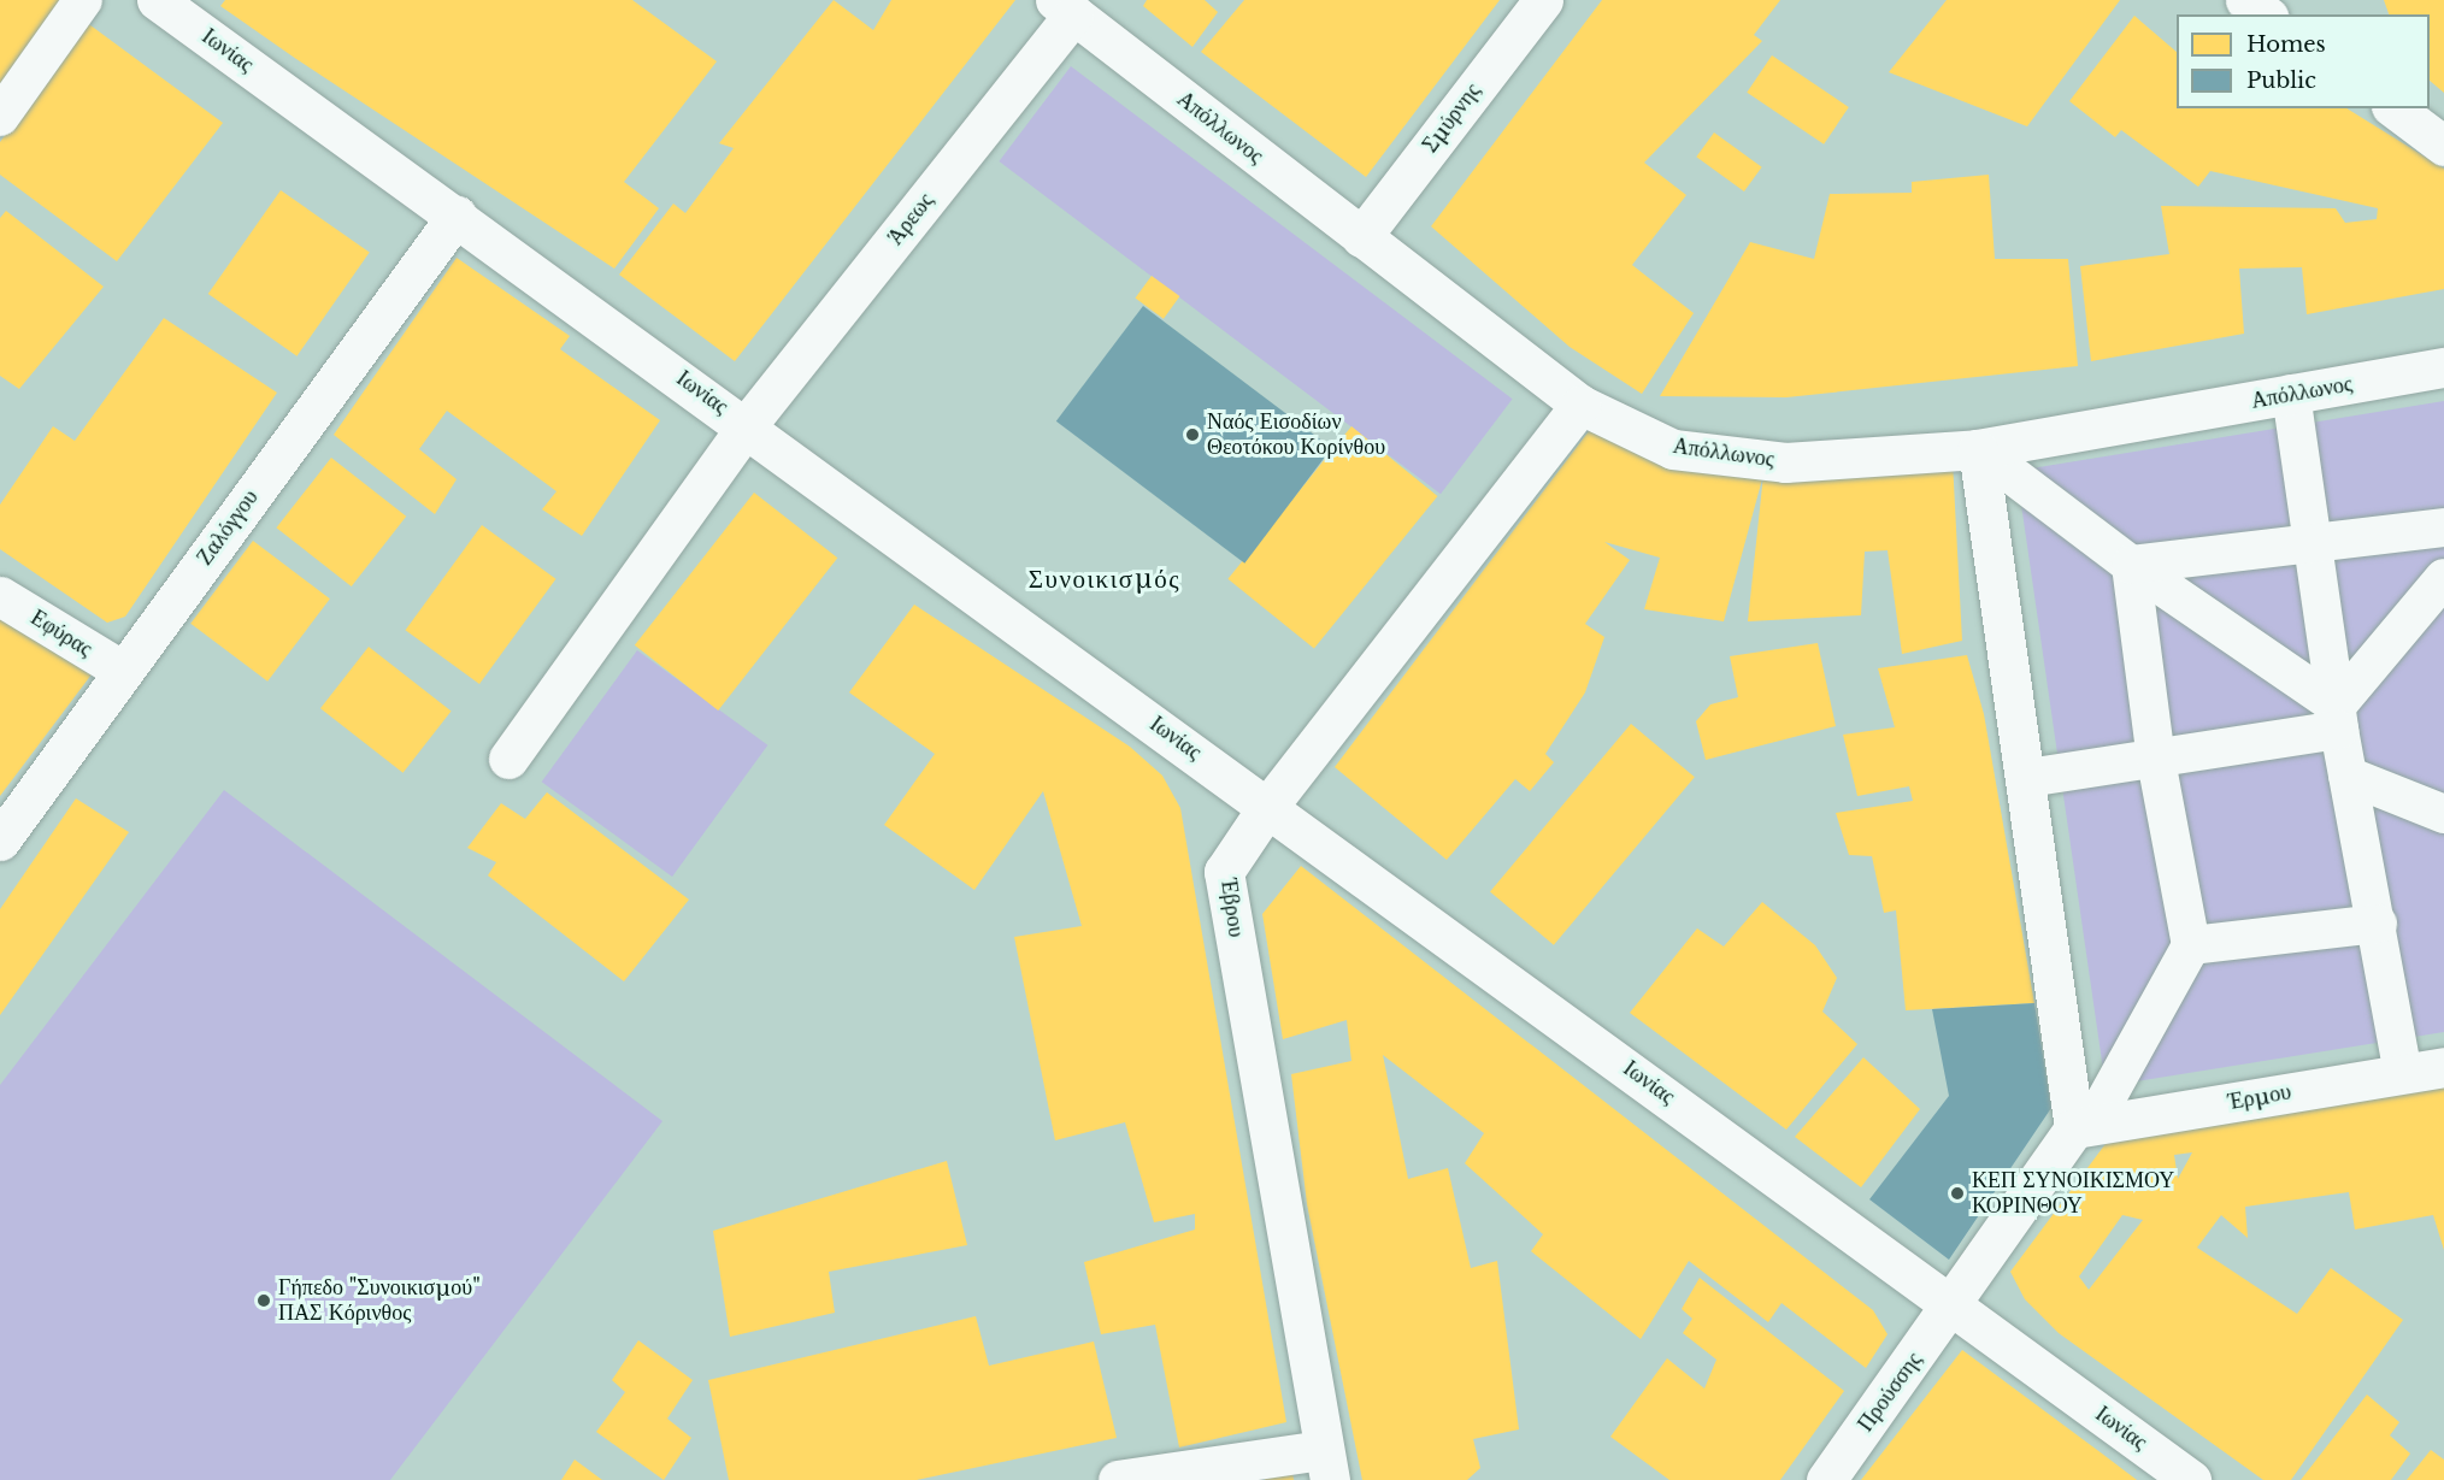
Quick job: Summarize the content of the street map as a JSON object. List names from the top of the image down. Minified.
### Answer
{"streets":{"street":["Ιωνίας","Σμύρνης","Απόλλωνος","Άρεως","Ζαλόγγου","Εφύρας","Έβρου","Έρμου","Προύσσης"]},"crossings":[["Ιωνίας","Άρεως"],["Ιωνίας","Ζαλόγγου"],["Ιωνίας","Έβρου"],["Ιωνίας","Προύσσης"],["Σμύρνης","Απόλλωνος"],["Απόλλωνος","Άρεως"],["Απόλλωνος","Έβρου"],["Ζαλόγγου","Εφύρας"],["Έρμου","Προύσσης"]],"districts":["Συνοικισμός"],"places":["Ναός Εισοδίων Θεοτόκου Κορίνθου","ΚΕΠ ΣΥΝΟΙΚΙΣΜΟΥ ΚΟΡΙΝΘΟΥ","Γήπεδο \"Συνοικισμού\" ΠΑΣ Κόρινθος"],"legend":["Homes","Public"]}
